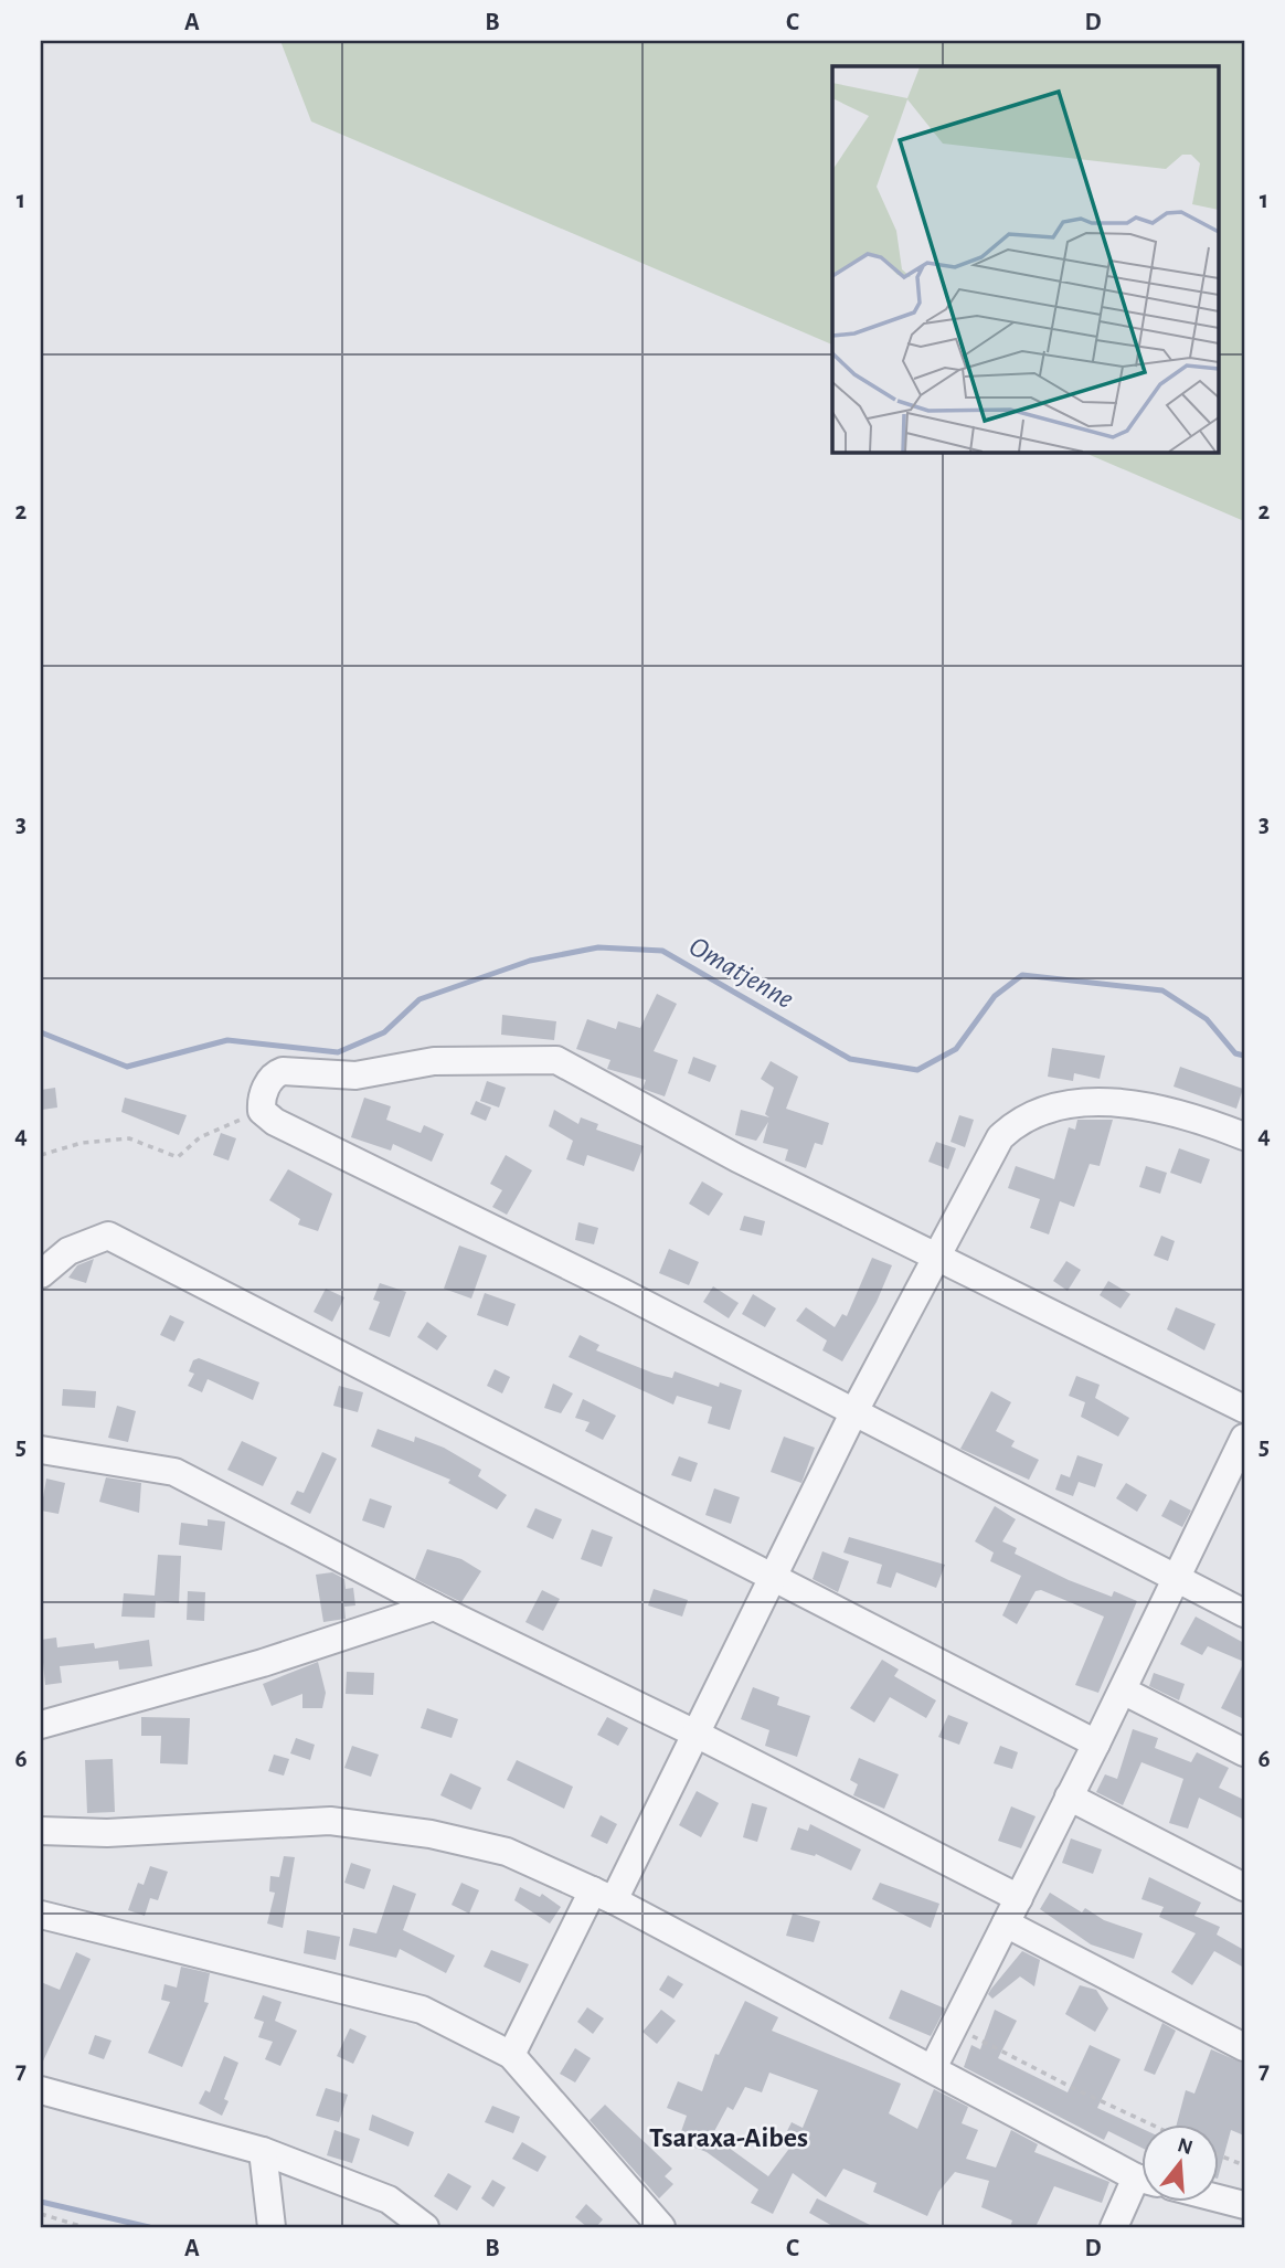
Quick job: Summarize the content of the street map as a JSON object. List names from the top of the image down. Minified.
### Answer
{"districts":["Tsaraxa-Aibes"],"water":["Omatjenne"],"north":"top","grid":{"columns":["A","B","C","D"],"rows":["1","2","3","4","5","6","7"]}}
